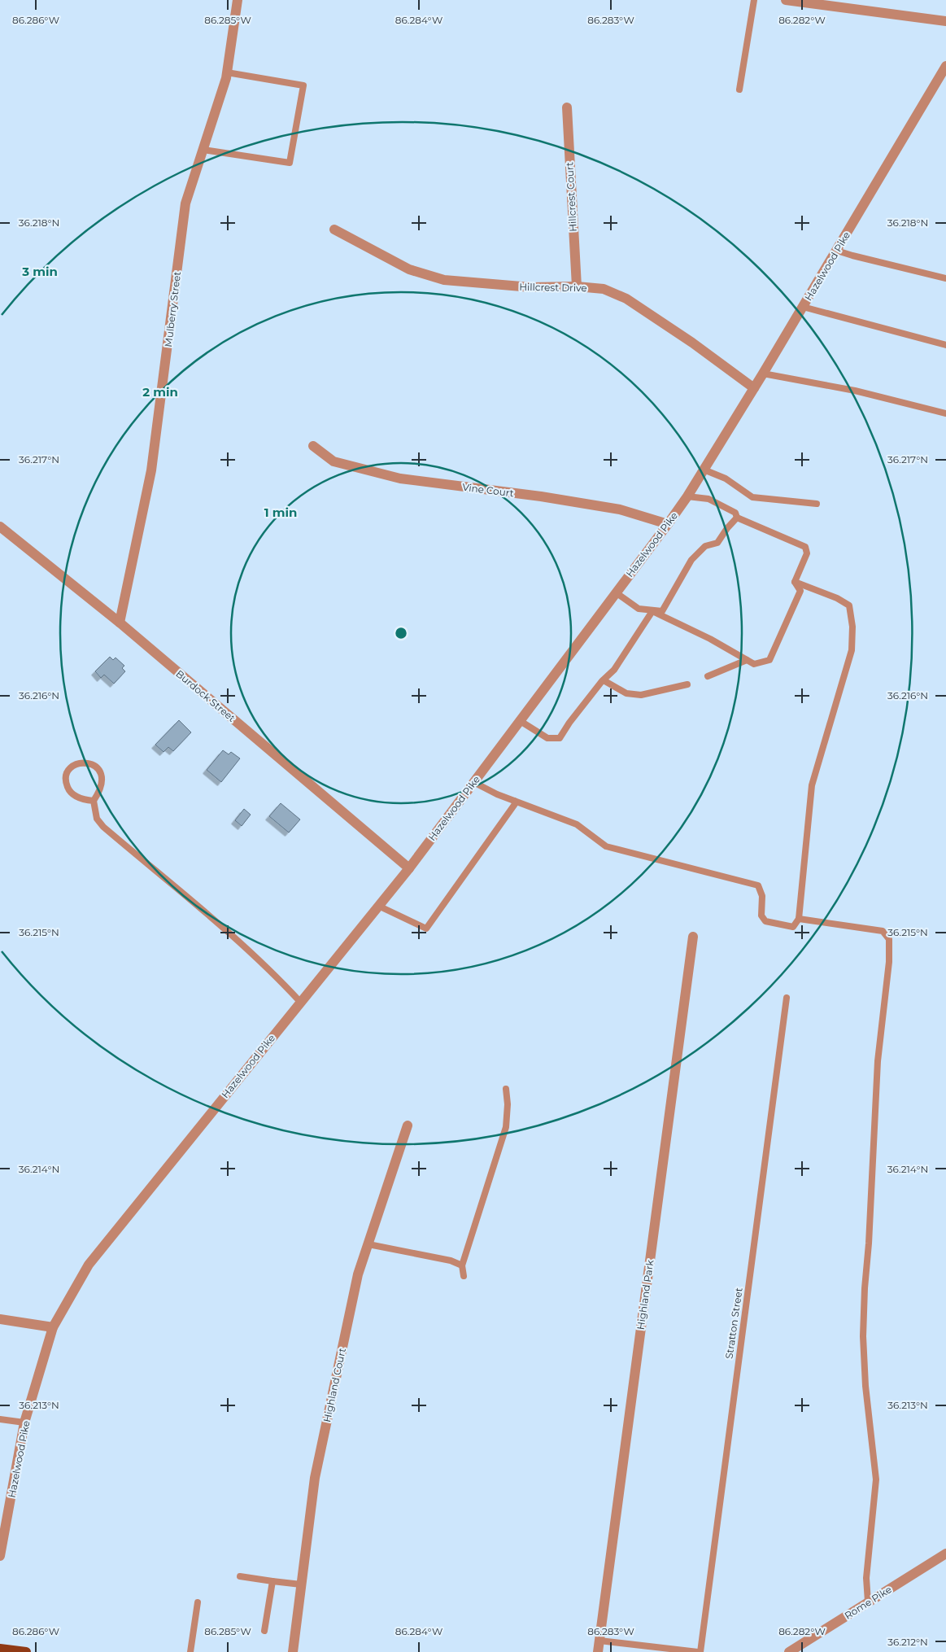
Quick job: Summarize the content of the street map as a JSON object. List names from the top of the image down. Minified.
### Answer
{"streets":{"street":["Hillcrest Court","Hazelwood Pike","Hillcrest Drive","Mulberry Street","Vine Court","Burdock Street","Highland Park","Highland Court","Rome Pike"],"lane":["Stratton Street"]},"crossings":[["Hillcrest Court","Hillcrest Drive"],["Hazelwood Pike","Hillcrest Drive"],["Hazelwood Pike","Vine Court"],["Hazelwood Pike","Burdock Street"],["Mulberry Street","Burdock Street"]],"coordinates":["86.286°W","86.285°W","86.284°W","86.283°W","86.282°W","36.218°N","36.217°N","36.216°N","36.215°N","36.214°N","36.213°N","36.212°N"],"rings":["3 min","2 min","1 min"]}
